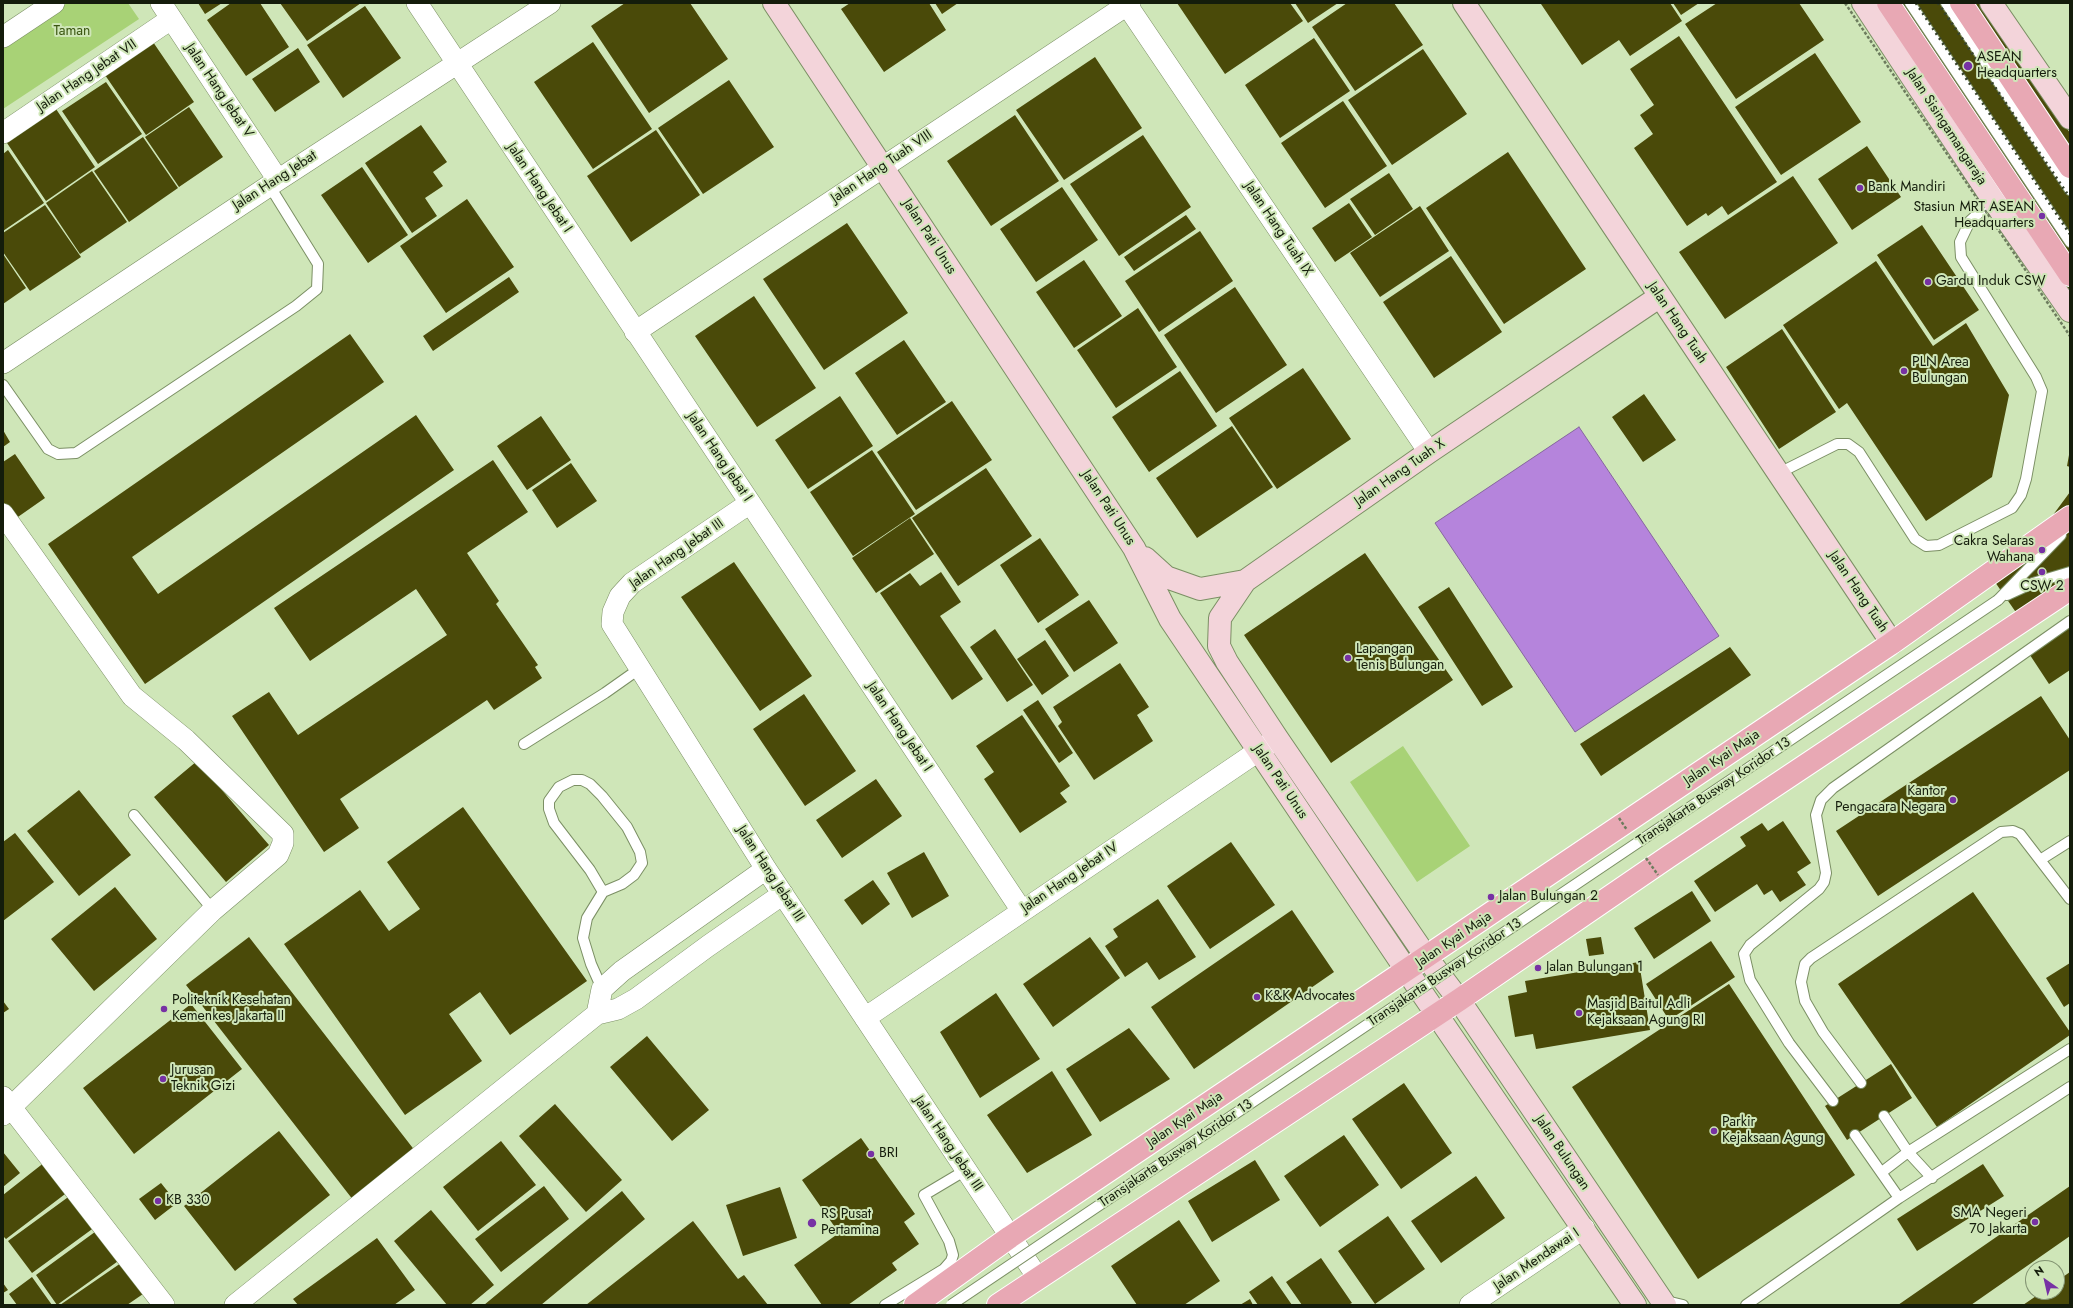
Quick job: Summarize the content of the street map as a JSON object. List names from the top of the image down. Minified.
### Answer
{"streets":{"main road":["Jalan Sisingamangaraja","Jalan Kyai Maja"],"street":["Jalan Hang Jebat VII","Jalan Hang Jebat V","Jalan Hang Tuah VIII","Jalan Hang Jebat","Jalan Hang Jebat I","Jalan Hang Tuah IX","Jalan Pati Unus","Jalan Hang Tuah","Jalan Hang Tuah X","Jalan Hang Jebat III","Jalan Hang Jebat IV","Jalan Bulungan","Jalan Mendawai I"],"lane":["Transjakarta Busway Koridor 13"]},"crossings":[["Jalan Hang Jebat VII","Jalan Hang Jebat V"],["Jalan Hang Jebat V","Jalan Hang Jebat"],["Jalan Hang Tuah VIII","Jalan Hang Jebat I"],["Jalan Hang Tuah VIII","Jalan Hang Tuah IX"],["Jalan Hang Tuah VIII","Jalan Pati Unus"],["Jalan Hang Jebat","Jalan Hang Jebat I"],["Jalan Hang Jebat I","Jalan Hang Jebat III"],["Jalan Hang Jebat I","Jalan Hang Jebat IV"],["Jalan Hang Tuah IX","Jalan Hang Tuah X"],["Jalan Pati Unus","Jalan Hang Tuah X"],["Jalan Pati Unus","Jalan Kyai Maja"],["Jalan Pati Unus","Jalan Hang Jebat IV"],["Jalan Pati Unus","Jalan Bulungan"],["Jalan Hang Tuah","Jalan Hang Tuah X"],["Jalan Hang Tuah","Jalan Kyai Maja"],["Jalan Hang Jebat III","Jalan Kyai Maja"],["Jalan Hang Jebat III","Jalan Hang Jebat IV"],["Jalan Bulungan","Jalan Mendawai I"]],"parks":["Taman"],"places":["ASEAN Headquarters","Bank Mandiri","Stasiun MRT ASEAN Headquarters","Gardu Induk CSW","PLN Area Bulungan","Cakra Selaras Wahana","CSW 2","Lapangan Tenis Bulungan","Kantor Pengacara Negara","Jalan Bulungan 2","Jalan Bulungan 1","K&K Advocates","Politeknik Kesehatan Kemenkes Jakarta II","Masjid Baitul Adli Kejaksaan Agung RI","Jurusan Teknik Gizi","Parkir Kejaksaan Agung","BRI","KB 330","SMA Negeri 70 Jakarta","RS Pusat Pertamina"],"north":"top left"}
